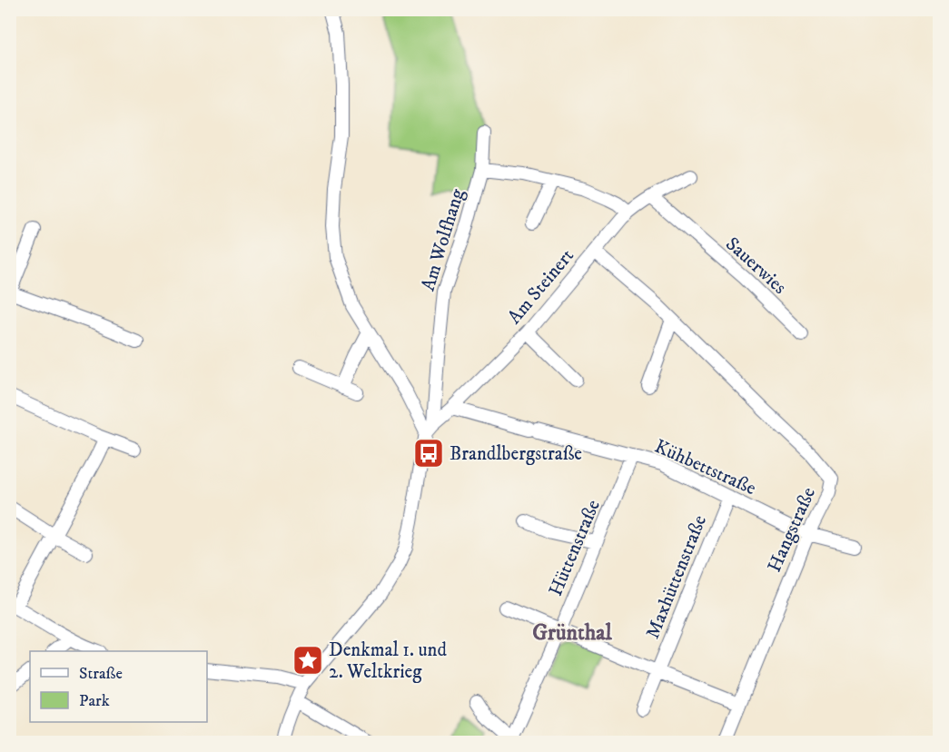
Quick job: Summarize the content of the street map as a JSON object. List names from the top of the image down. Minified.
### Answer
{"streets":{"street":["Am Wolfhang","Sauerwies","Am Steinert","Kühbettstraße","Hangstraße","Hüttenstraße","Maxhüttenstraße"]},"crossings":[["Am Wolfhang","Am Steinert"],["Sauerwies","Am Steinert"],["Am Steinert","Kühbettstraße"],["Am Steinert","Hangstraße"],["Kühbettstraße","Hangstraße"],["Kühbettstraße","Hüttenstraße"],["Kühbettstraße","Maxhüttenstraße"]],"districts":["Grünthal"],"places":{"bus stop":["Brandlbergstraße"],"place":["Denkmal 1. und 2. Weltkrieg"]},"legend":["Straße","Park"]}
